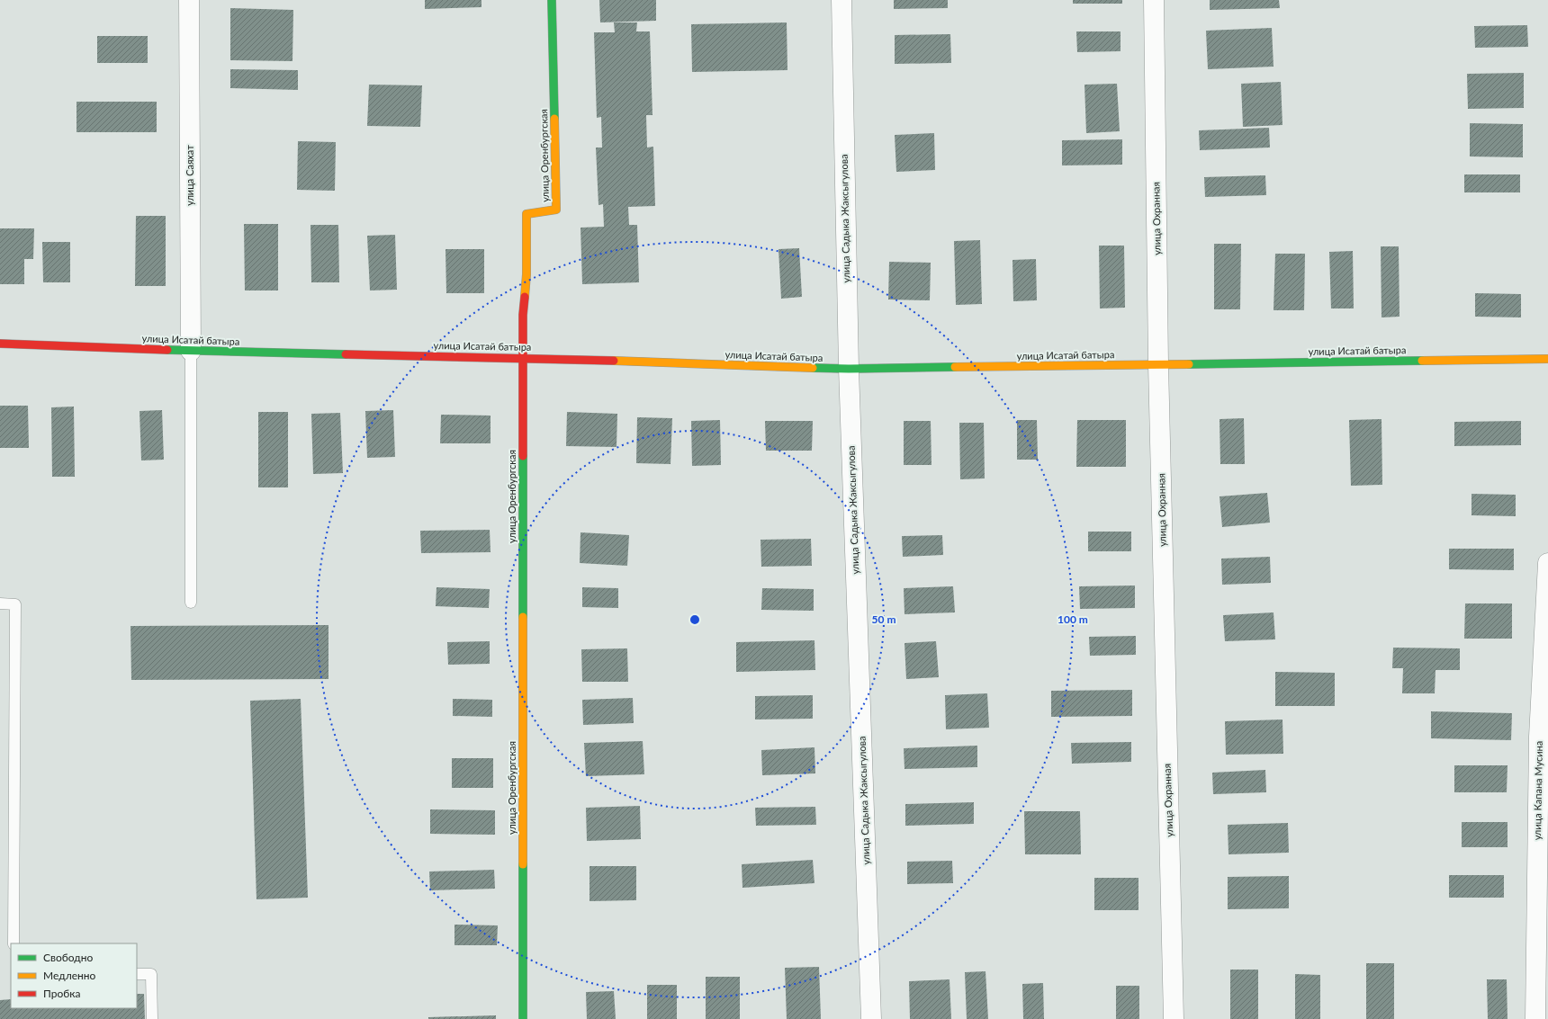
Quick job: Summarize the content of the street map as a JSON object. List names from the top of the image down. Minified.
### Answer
{"streets":{"street":["улица Оренбургская","улица Саяхат","улица Садыка Жаксыгулова","улица Охранная","улица Исатай батыра","улица Капана Мусина"]},"crossings":[["улица Оренбургская","улица Исатай батыра"],["улица Саяхат","улица Исатай батыра"],["улица Садыка Жаксыгулова","улица Исатай батыра"],["улица Охранная","улица Исатай батыра"]],"legend":["Свободно","Медленно","Пробка"],"rings":["50 m","100 m"]}
